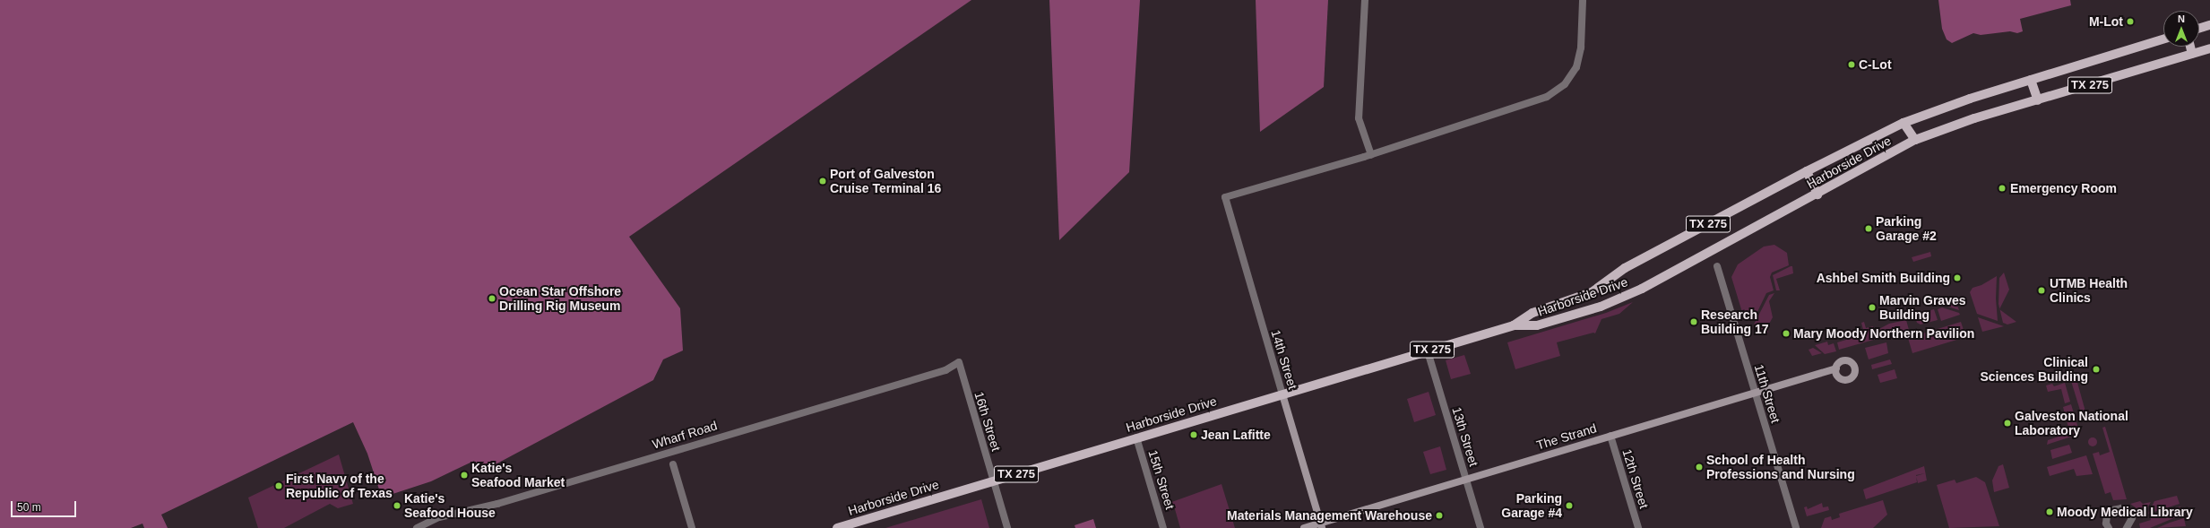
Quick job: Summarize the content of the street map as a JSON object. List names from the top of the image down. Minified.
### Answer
{"streets":{"main road":["TX 275","Harborside Drive"],"street":["14th Street","11th Street","16th Street","Wharf Road","13th Street","The Strand","12th Street","15th Street"]},"crossings":[["Harborside Drive","14th Street"],["Harborside Drive","16th Street"],["Harborside Drive","13th Street"],["Harborside Drive","15th Street"],["14th Street","The Strand"],["11th Street","The Strand"],["16th Street","Wharf Road"],["13th Street","The Strand"],["The Strand","12th Street"]],"places":["M-Lot","C-Lot","Port of Galveston Cruise Terminal 16","Emergency Room","Parking Garage #2","Ashbel Smith Building","UTMB Health Clinics","Ocean Star Offshore Drilling Rig Museum","Marvin Graves Building","Research Building 17","Mary Moody Northern Pavilion","Clinical Sciences Building","Galveston National Laboratory","Jean Lafitte","School of Health Professions and Nursing","Katie's Seafood Market","First Navy of the Republic of Texas","Katie's Seafood House","Parking Garage #4","Moody Medical Library","Materials Management Warehouse"],"scale_bar":"50 m","north":"top"}
